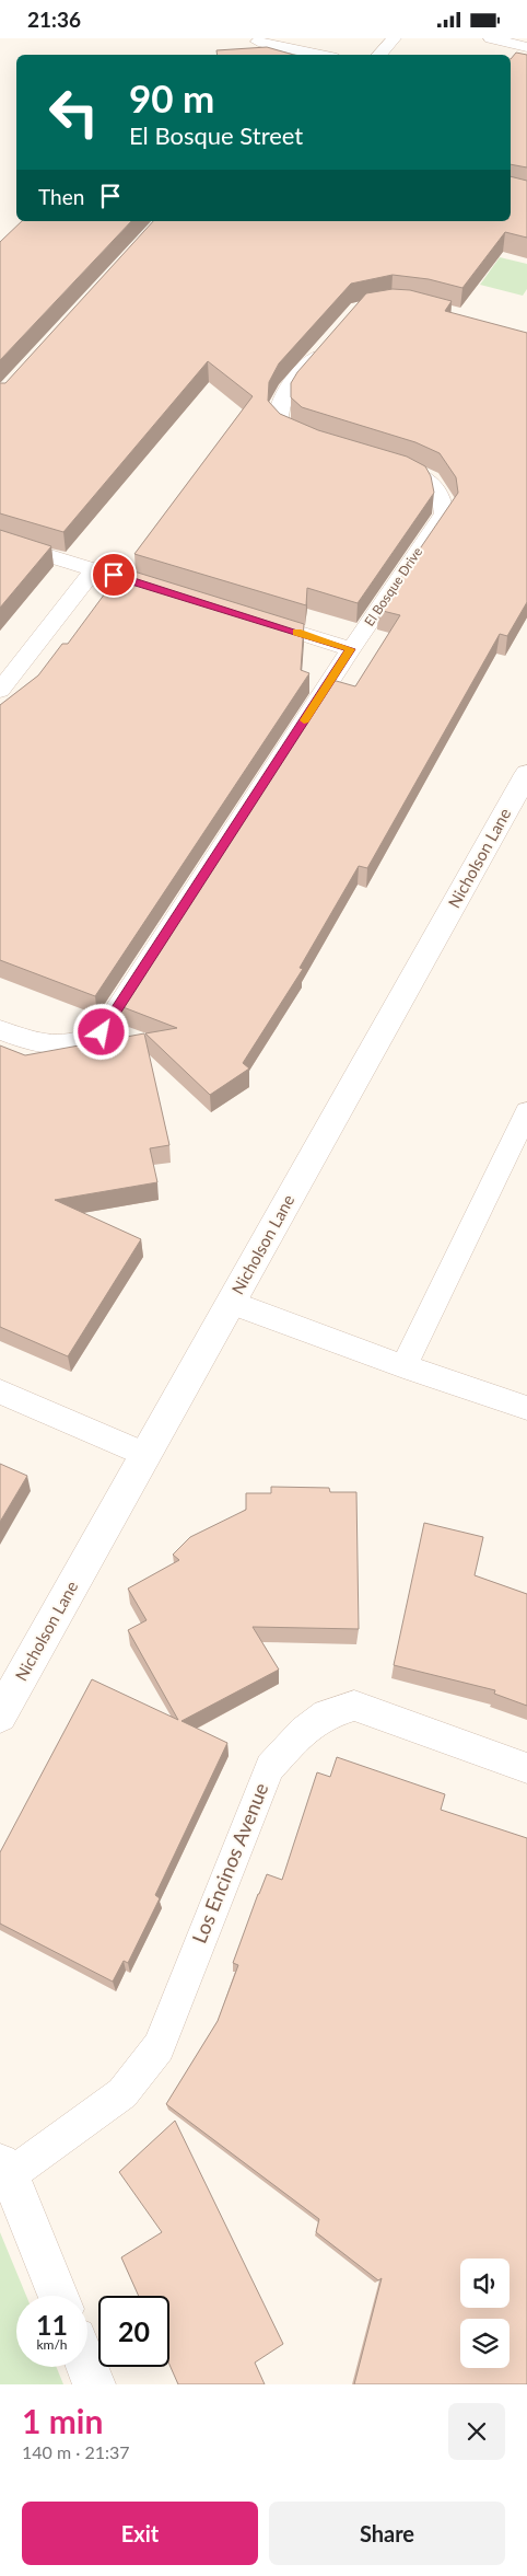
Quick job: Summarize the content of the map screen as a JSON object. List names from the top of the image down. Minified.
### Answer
{"streets":{"street":["Nicholson Lane"],"lane":["El Bosque Drive","Los Encinos Avenue"]},"page":{"status":"21:36","turn":["90 m","El Bosque Street"],"then":"Then","speed":"11 km/h","limit":"20","heading":["1 min","140 m · 21:37"],"buttons":["Exit","Share"]}}
